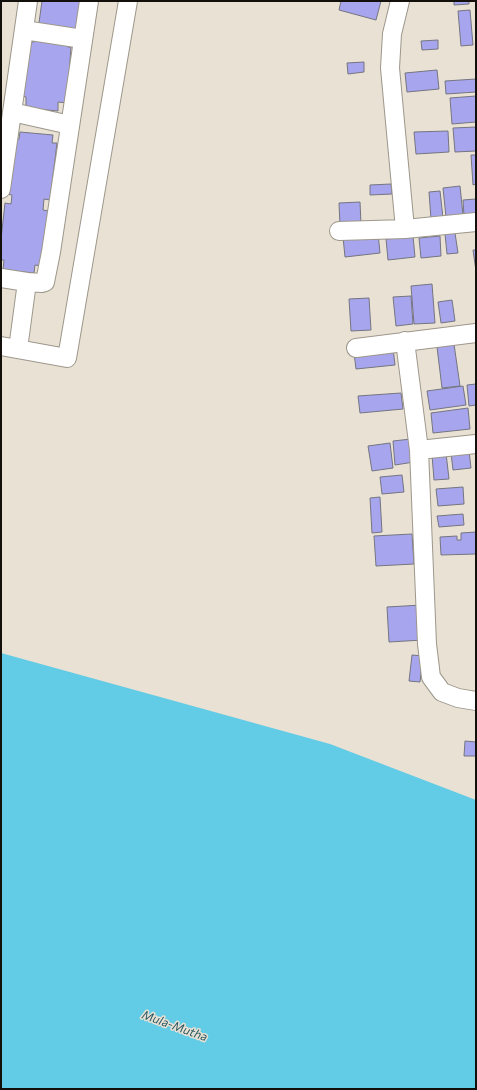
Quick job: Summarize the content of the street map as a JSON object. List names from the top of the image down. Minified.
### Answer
{"water":["Mula-Mutha"]}
